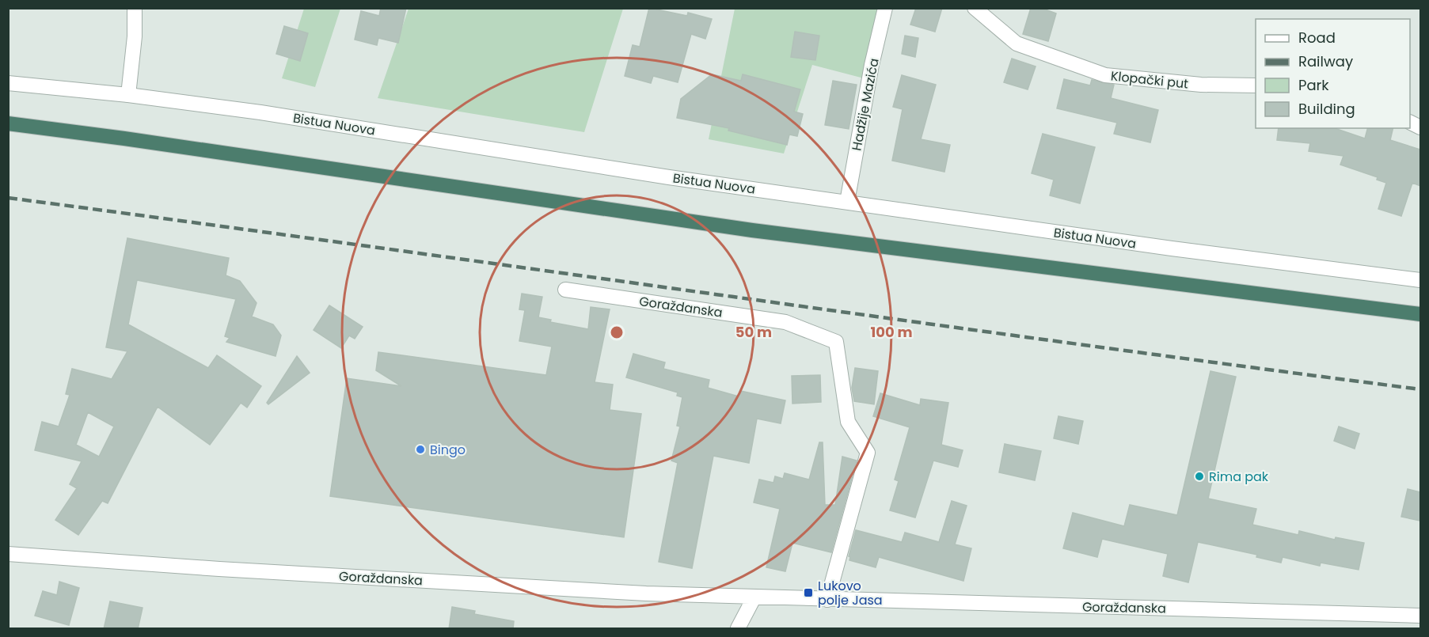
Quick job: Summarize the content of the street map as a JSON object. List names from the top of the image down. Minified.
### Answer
{"streets":{"street":["Klopački put","Hadžije Mazića","Bistua Nuova","Goraždanska"]},"crossings":[["Hadžije Mazića","Bistua Nuova"]],"places":{"other":["Bingo","Rima pak"],"transit":["Lukovo polje Jasa"]},"legend":["Road","Railway","Park","Building"],"rings":["50 m","100 m"]}
